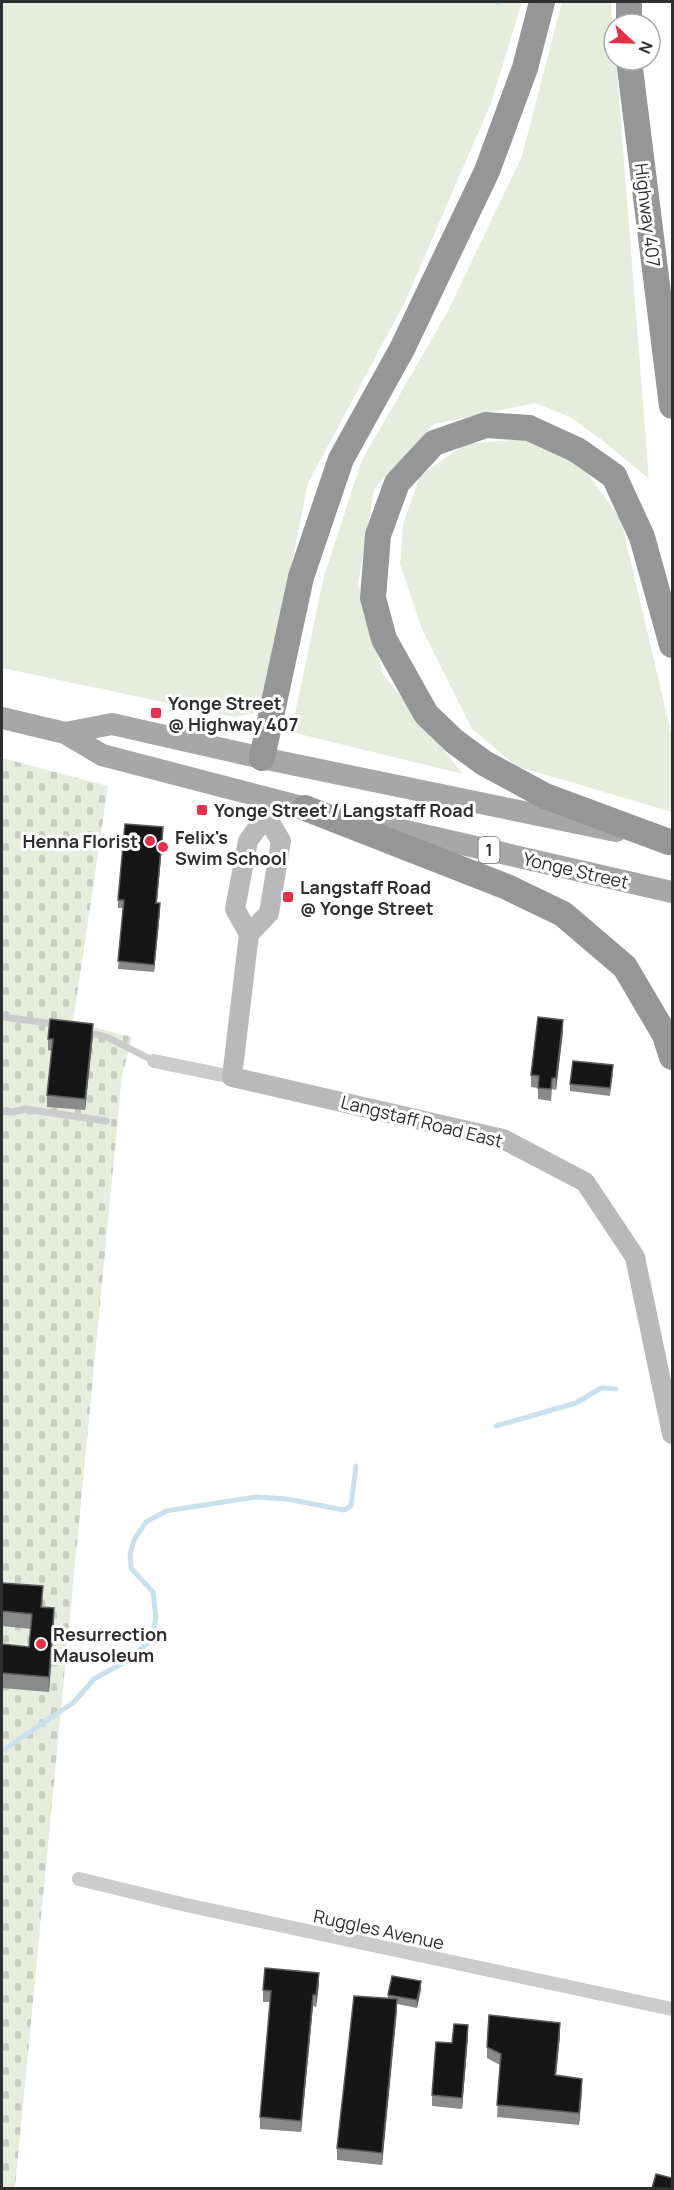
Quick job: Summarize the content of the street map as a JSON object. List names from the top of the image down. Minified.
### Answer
{"streets":{"highway":["Highway 407"],"main road":["1","Yonge Street"],"street":["Langstaff Road East","Ruggles Avenue"]},"places":{"transit":["Yonge Street @ Highway 407","Yonge Street / Langstaff Road","Langstaff Road @ Yonge Street"],"other":["Henna Florist","Felix's Swim School","Resurrection Mausoleum"]},"north":"right"}
